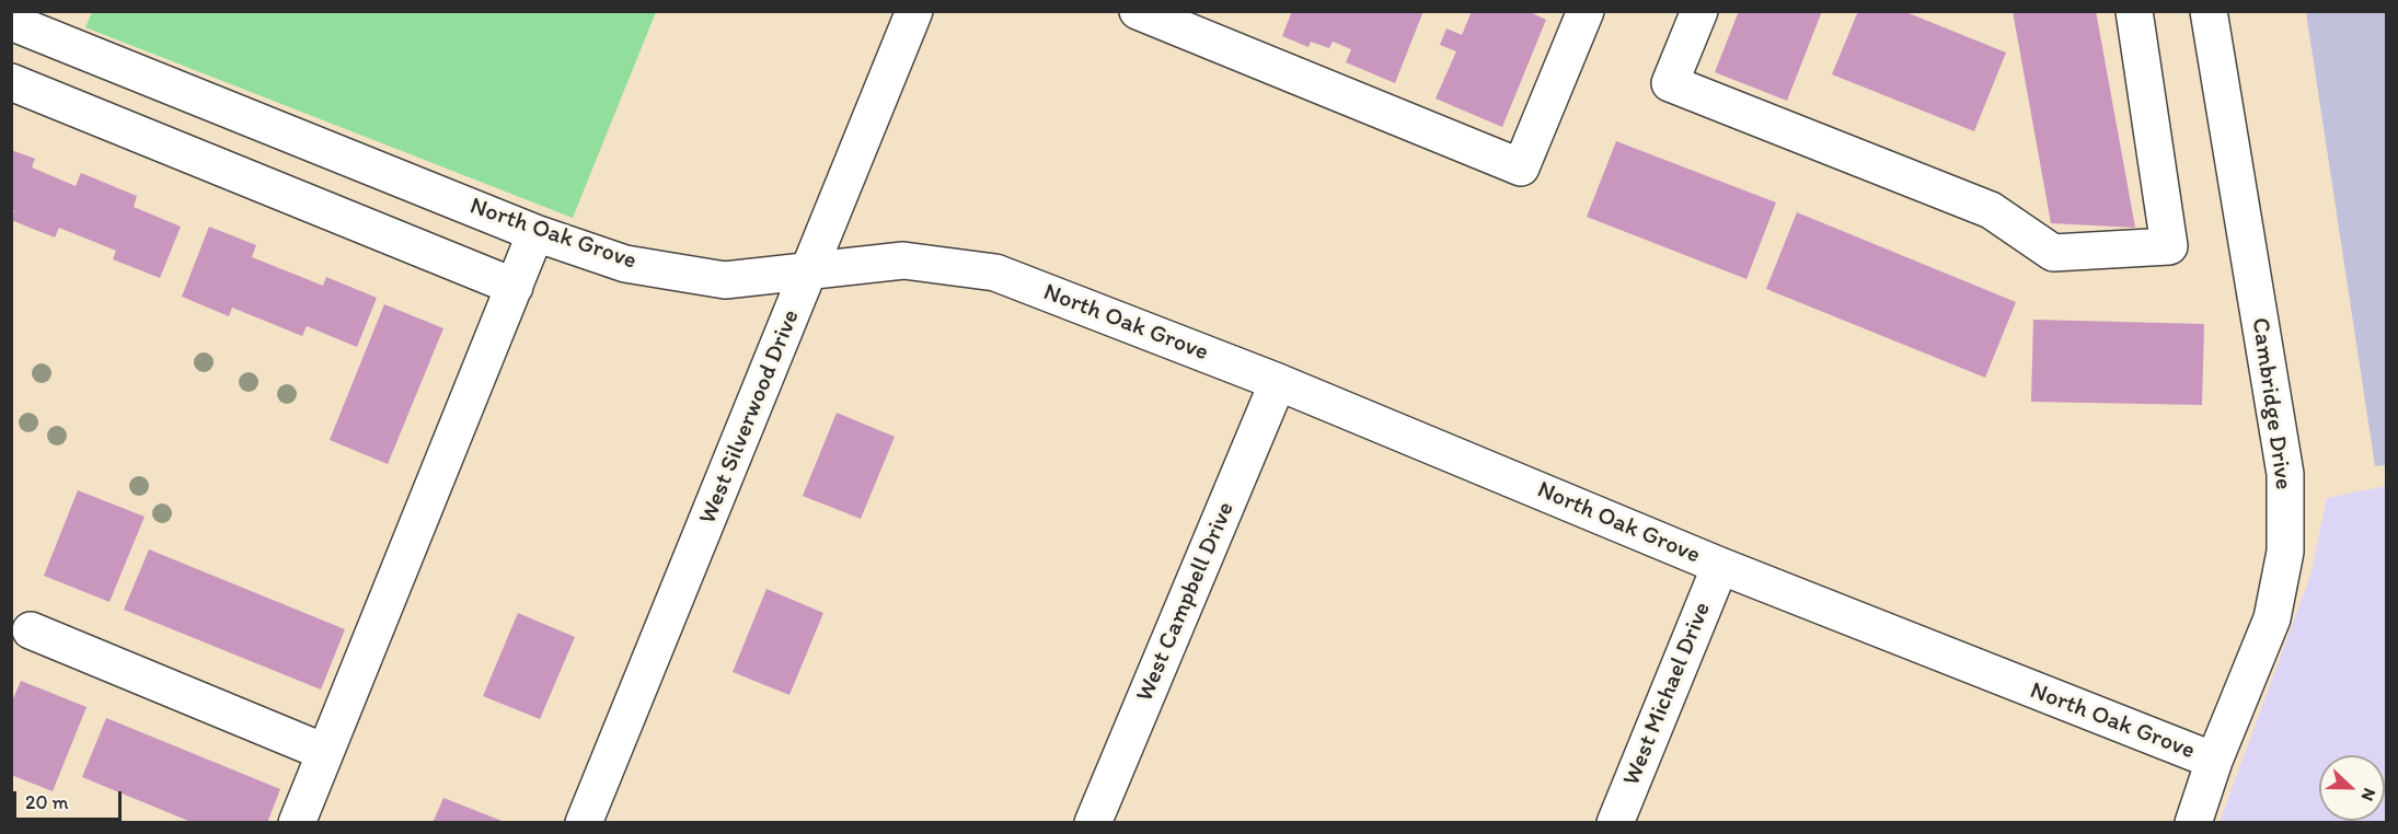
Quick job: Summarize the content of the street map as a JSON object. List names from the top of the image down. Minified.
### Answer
{"streets":{"street":["North Oak Grove","Cambridge Drive","West Silverwood Drive","West Campbell Drive","West Michael Drive"]},"crossings":[["North Oak Grove","Cambridge Drive"],["North Oak Grove","West Silverwood Drive"],["North Oak Grove","West Campbell Drive"],["North Oak Grove","West Michael Drive"]],"scale_bar":"20 m","north":"right"}
